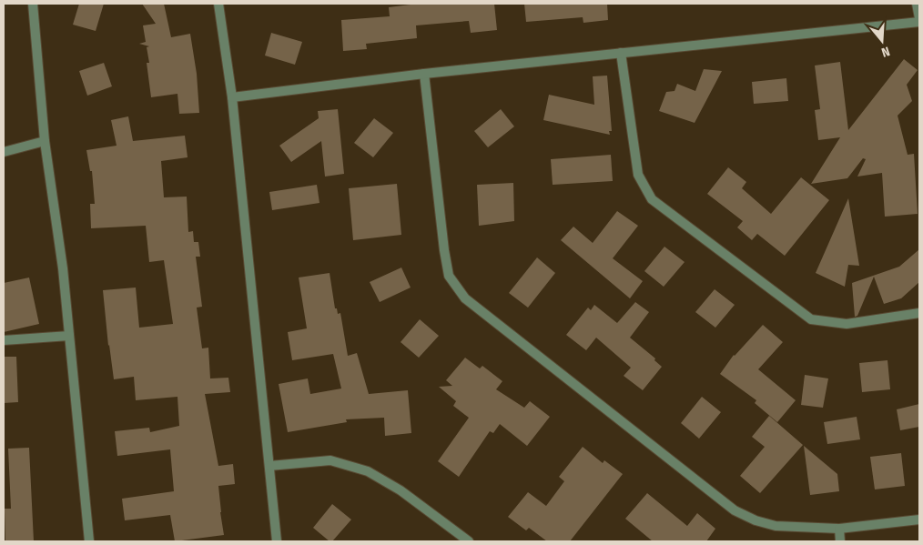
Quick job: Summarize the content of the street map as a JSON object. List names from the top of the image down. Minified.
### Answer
{"north":"bottom"}
